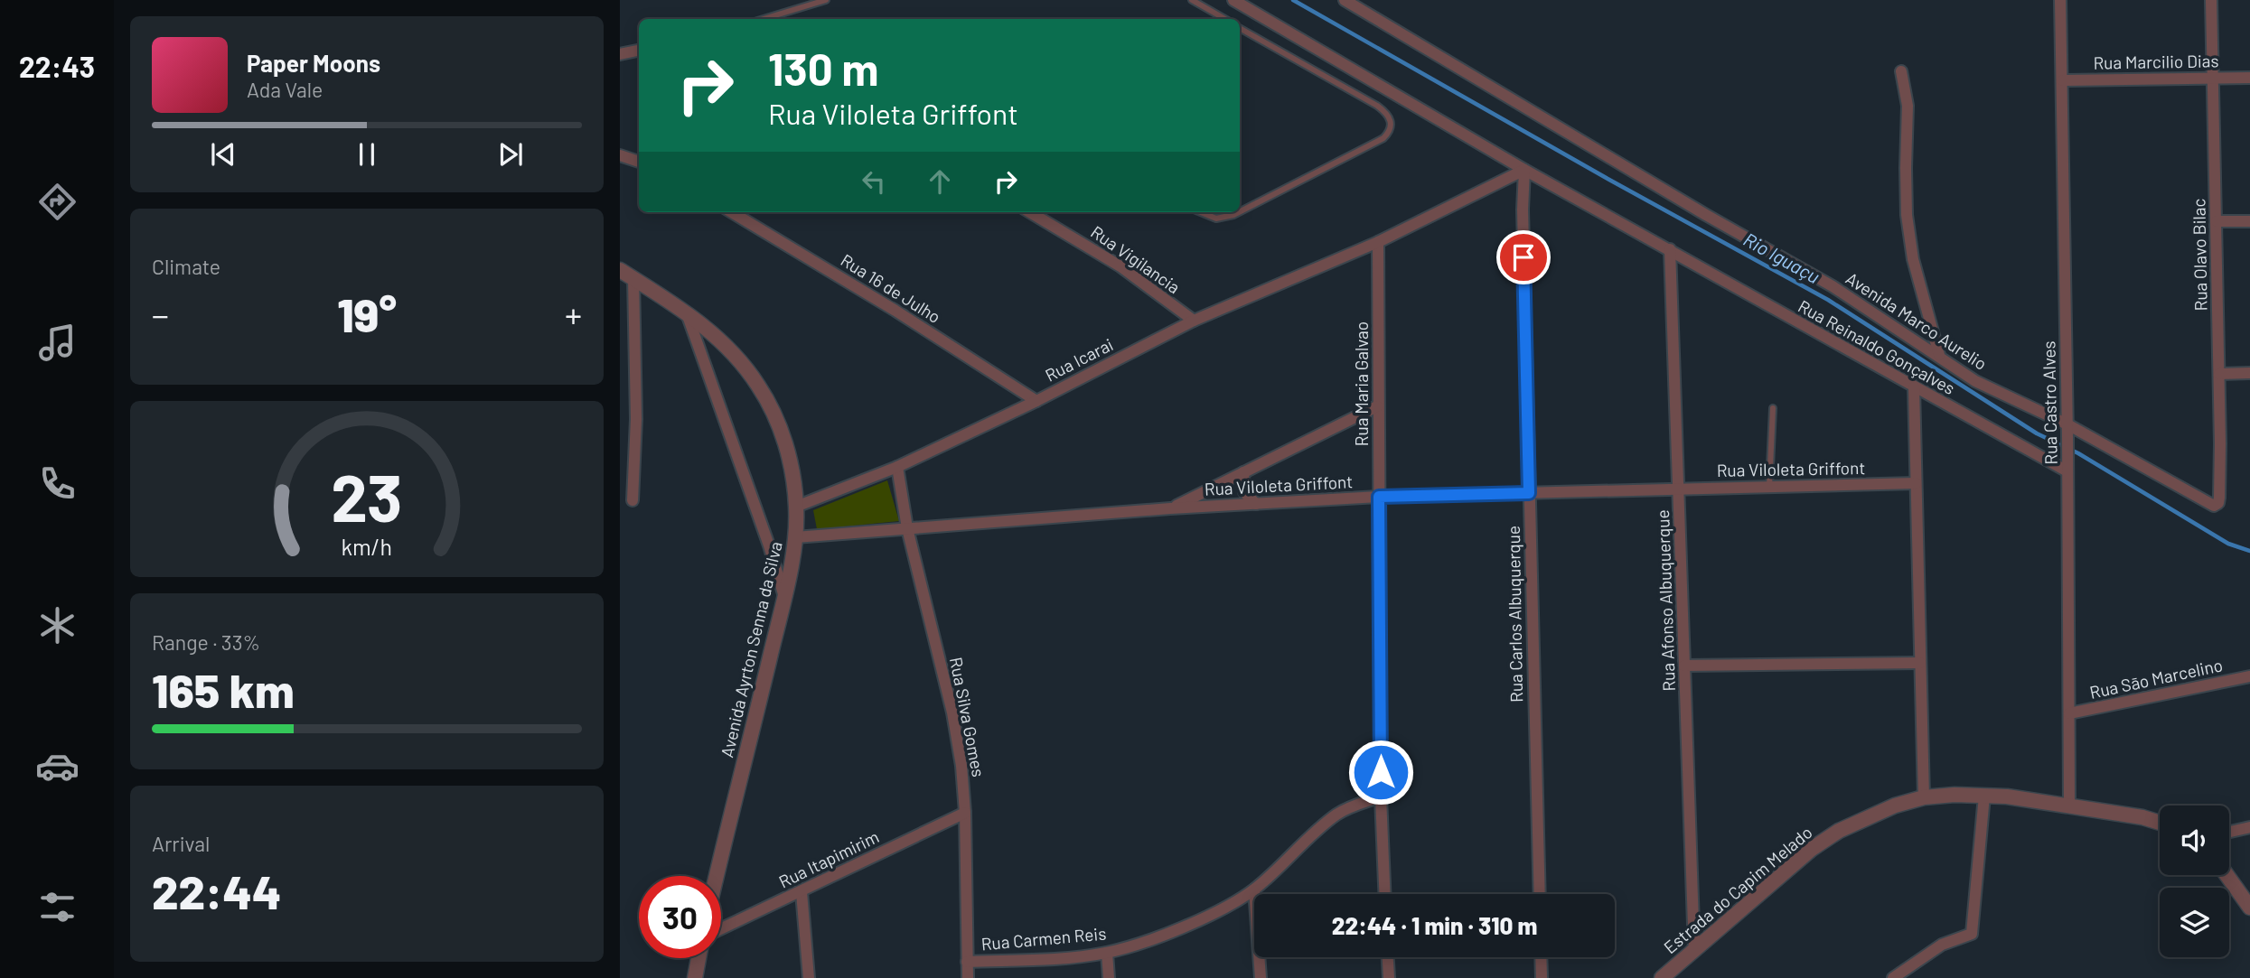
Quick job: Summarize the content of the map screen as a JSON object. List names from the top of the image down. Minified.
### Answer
{"streets":{"street":["Rua Marcilio Dias","Rua Olavo Bilac","Rua Vigilancia","Rua 16 de Julho","Avenida Marco Aurelio","Rua Reinaldo Gonçalves","Rua Icarai","Rua Maria Galvao","Rua Castro Alves","Rua Viloleta Griffont","Rua Afonso Albuquerque","Rua Carlos Albuquerque","Avenida Ayrton Senna da Silva","Rua Sāo Marcelino","Rua Silva Gomes","Rua Itapimirim","Estrada do Capim Melado","Rua Carmen Reis"]},"crossings":[["Rua Marcilio Dias","Rua Olavo Bilac"],["Rua Marcilio Dias","Rua Castro Alves"],["Rua Olavo Bilac","Avenida Marco Aurelio"],["Rua Vigilancia","Rua Icarai"],["Rua 16 de Julho","Rua Icarai"],["Avenida Marco Aurelio","Rua Castro Alves"],["Rua Reinaldo Gonçalves","Rua Icarai"],["Rua Reinaldo Gonçalves","Rua Castro Alves"],["Rua Reinaldo Gonçalves","Rua Afonso Albuquerque"],["Rua Reinaldo Gonçalves","Rua Carlos Albuquerque"],["Rua Icarai","Rua Maria Galvao"],["Rua Icarai","Rua Carlos Albuquerque"],["Rua Icarai","Avenida Ayrton Senna da Silva"],["Rua Icarai","Rua Silva Gomes"],["Rua Maria Galvao","Rua Viloleta Griffont"],["Rua Maria Galvao","Rua Carmen Reis"],["Rua Castro Alves","Rua Sāo Marcelino"],["Rua Castro Alves","Estrada do Capim Melado"],["Rua Viloleta Griffont","Rua Afonso Albuquerque"],["Rua Viloleta Griffont","Rua Carlos Albuquerque"],["Rua Viloleta Griffont","Avenida Ayrton Senna da Silva"],["Rua Viloleta Griffont","Rua Silva Gomes"],["Rua Afonso Albuquerque","Estrada do Capim Melado"],["Rua Silva Gomes","Rua Itapimirim"],["Rua Silva Gomes","Rua Carmen Reis"]],"water":["Rio Iguaçu"],"page":{"tabs":"22:43","turn":["130 m","Rua Viloleta Griffont"],"song":["Paper Moons","Ada Vale"],"tile":["Climate",["Range · 33%","165 km"],["Arrival","22:44"]],"heat":["−","19°","+"],"limit":"30","trip":"22:44 · 1 min · 310 m","gauge":["23","km/h"]}}
